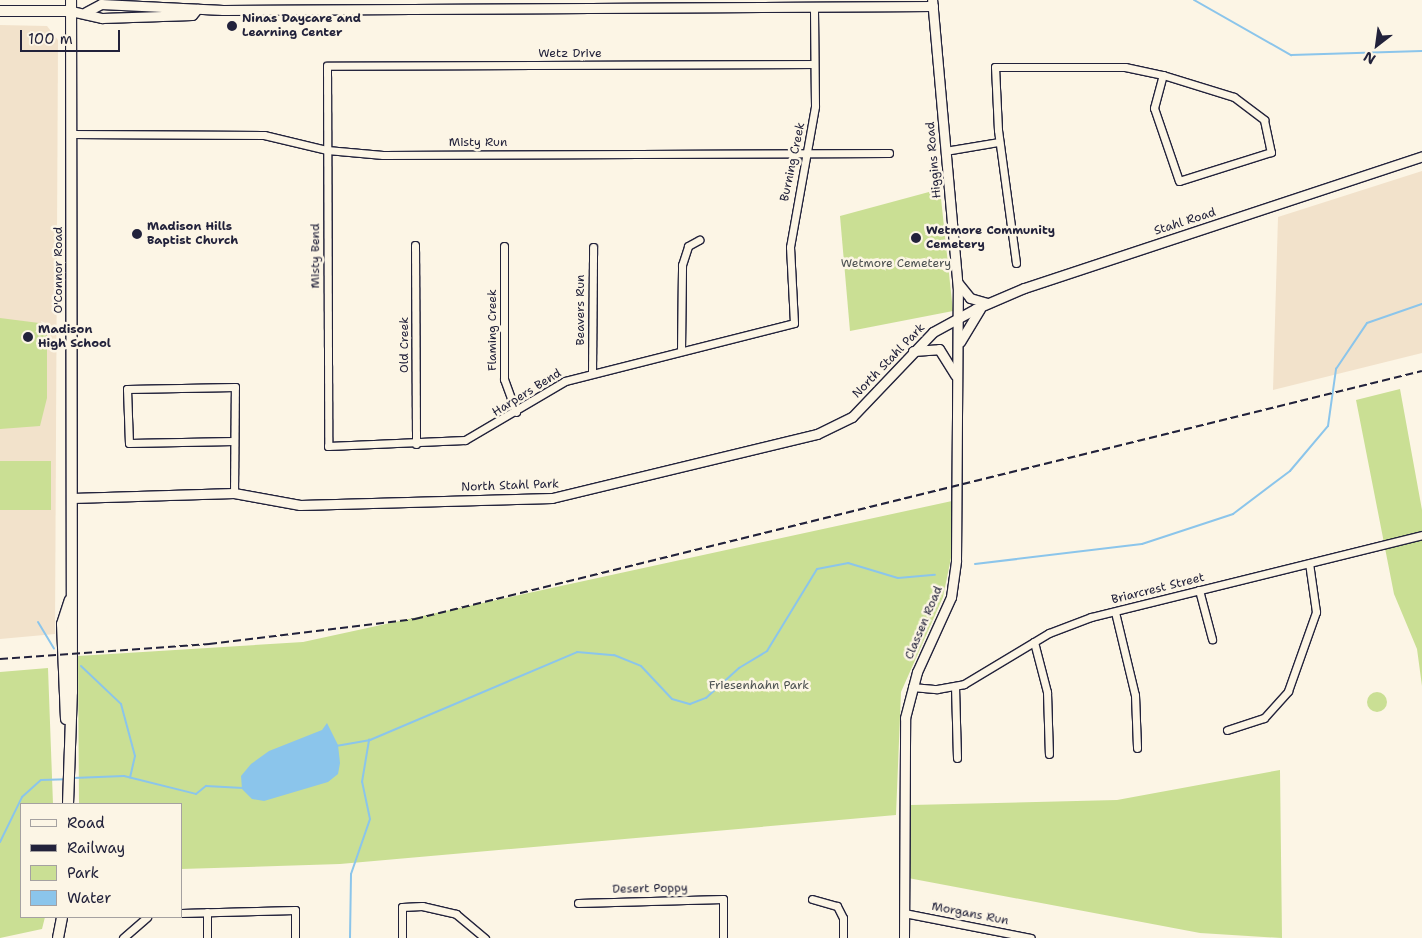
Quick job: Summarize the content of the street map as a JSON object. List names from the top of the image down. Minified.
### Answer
{"streets":{"main road":["O'Connor Road"],"street":["Wetz Drive","Misty Run","Higgins Road","Burning Creek","Stahl Road","Misty Bend","Beavers Run","Flaming Creek","Old Creek","North Stahl Park","Harpers Bend","Briarcrest Street","Classen Road","Desert Poppy","Morgans Run"]},"crossings":[["Wetz Drive","Burning Creek"],["Wetz Drive","Misty Bend"],["Misty Run","Burning Creek"],["Misty Run","Misty Bend"],["Misty Run","O'Connor Road"],["Higgins Road","Stahl Road"],["Higgins Road","North Stahl Park"],["Higgins Road","Classen Road"],["Burning Creek","Harpers Bend"],["Stahl Road","North Stahl Park"],["Stahl Road","Classen Road"],["Misty Bend","Harpers Bend"],["O'Connor Road","North Stahl Park"],["Beavers Run","Harpers Bend"],["Flaming Creek","Harpers Bend"],["Old Creek","Harpers Bend"],["North Stahl Park","Classen Road"],["Briarcrest Street","Classen Road"],["Classen Road","Morgans Run"]],"parks":["Wetmore Cemetery","Friesenhahn Park"],"places":["Ninas Daycare and Learning Center","Madison Hills Baptist Church","Wetmore Community Cemetery","Madison High School"],"legend":["Road","Railway","Park","Water"],"scale_bar":"100 m","north":"bottom left"}
